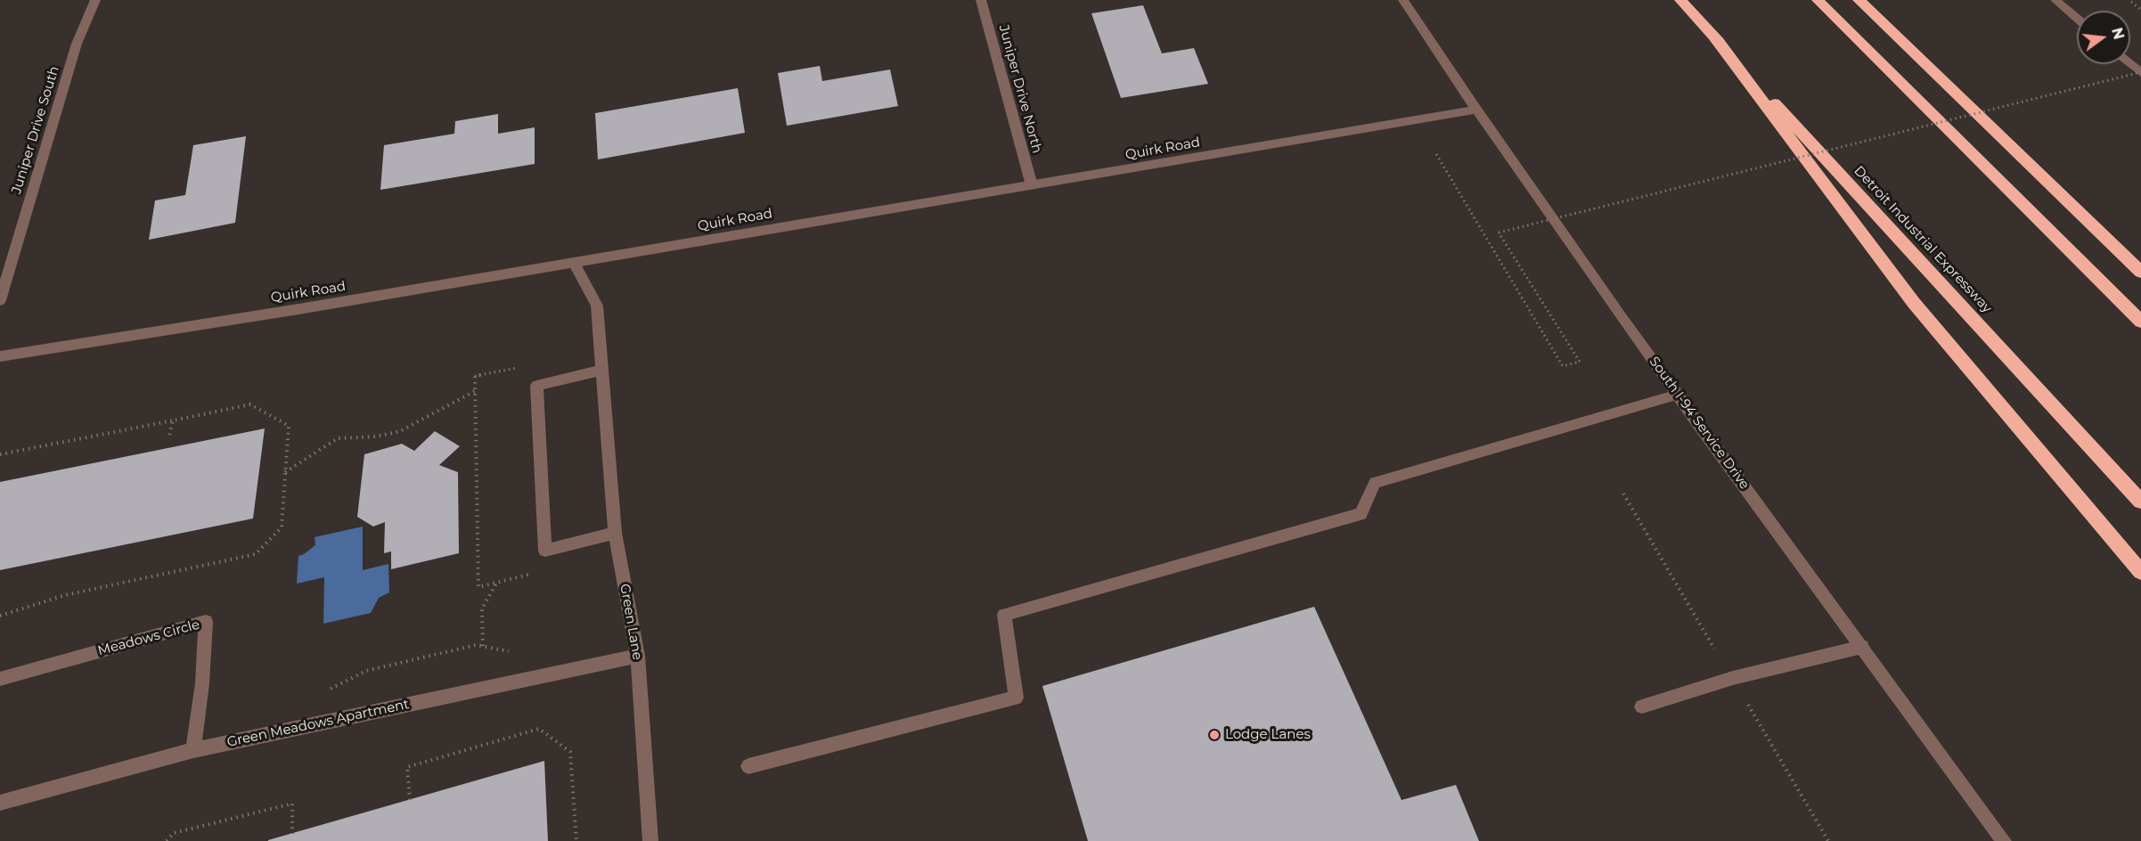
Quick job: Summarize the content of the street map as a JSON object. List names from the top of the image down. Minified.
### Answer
{"streets":{"highway":["Detroit Industrial Expressway"],"street":["Juniper Drive North","Juniper Drive South","Quirk Road","South I-94 Service Drive","Green Lane","Meadows Circle","Green Meadows Apartment"]},"crossings":[["Juniper Drive North","Quirk Road"],["Quirk Road","South I-94 Service Drive"],["Green Lane","Green Meadows Apartment"],["Meadows Circle","Green Meadows Apartment"]],"places":["Lodge Lanes"],"north":"right"}
